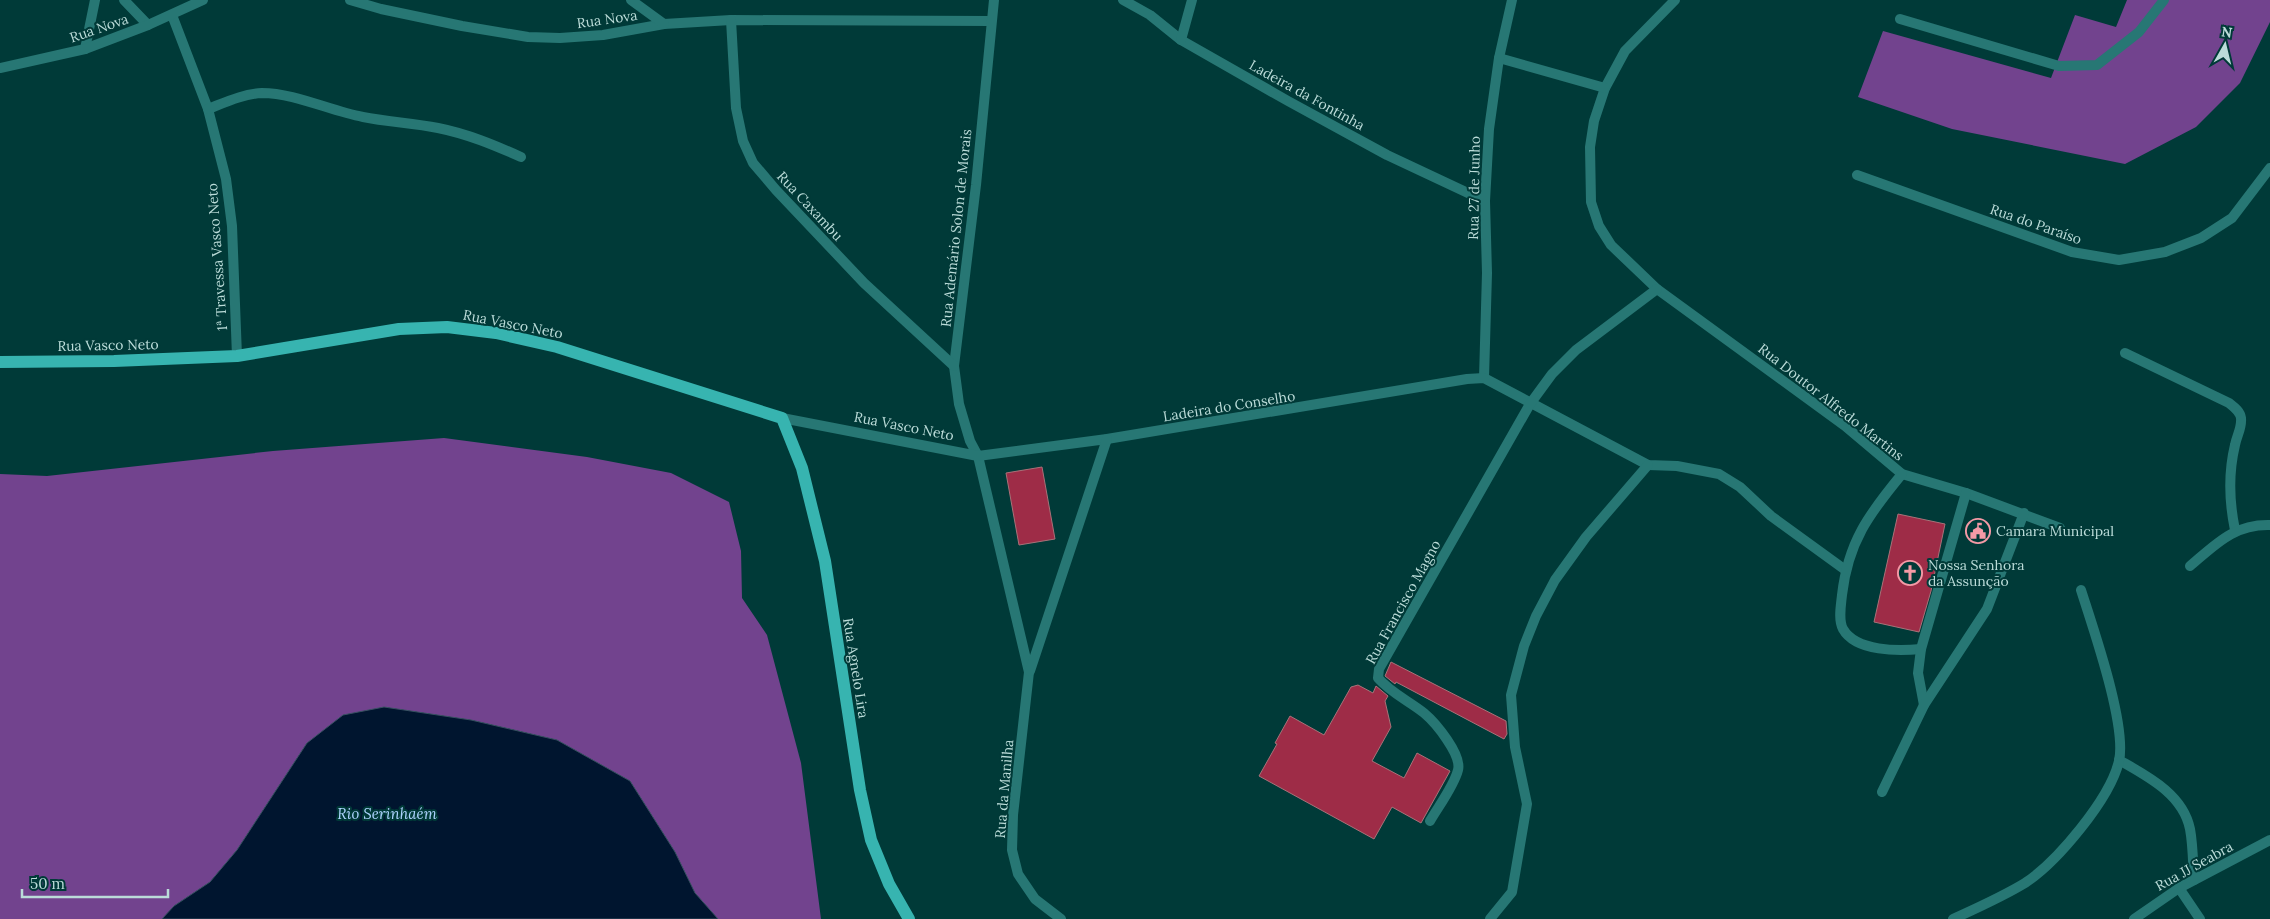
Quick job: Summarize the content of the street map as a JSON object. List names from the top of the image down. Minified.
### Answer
{"streets":{"main road":["Rua Vasco Neto","Rua Agnelo Lira"],"street":["Rua Nova","Ladeira da Fontinha","Rua 27 de Junho","Rua Caxambu","Rua do Paraíso","Rua Ademário Solon de Morais","1ª Travessa Vasco Neto","Rua Doutor Alfredo Martins","Ladeira do Conselho","Rua Francisco Magno","Rua da Manilha","Rua JJ Seabra"]},"crossings":[["Rua Nova","Rua Caxambu"],["Rua Nova","Rua Ademário Solon de Morais"],["Rua Nova","1ª Travessa Vasco Neto"],["Ladeira da Fontinha","Rua 27 de Junho"],["Rua 27 de Junho","Ladeira do Conselho"],["Rua Caxambu","Rua Ademário Solon de Morais"],["Rua Ademário Solon de Morais","Rua Vasco Neto"],["Rua Ademário Solon de Morais","Ladeira do Conselho"],["Rua Ademário Solon de Morais","Rua da Manilha"],["1ª Travessa Vasco Neto","Rua Vasco Neto"],["Rua Vasco Neto","Ladeira do Conselho"],["Rua Vasco Neto","Rua Agnelo Lira"],["Rua Vasco Neto","Rua da Manilha"],["Ladeira do Conselho","Rua da Manilha"]],"water":["Rio Serinhaém"],"places":{"public building":["Camara Municipal"],"church":["Nossa Senhora da Assunção"]},"scale_bar":"50 m","north":"top"}
